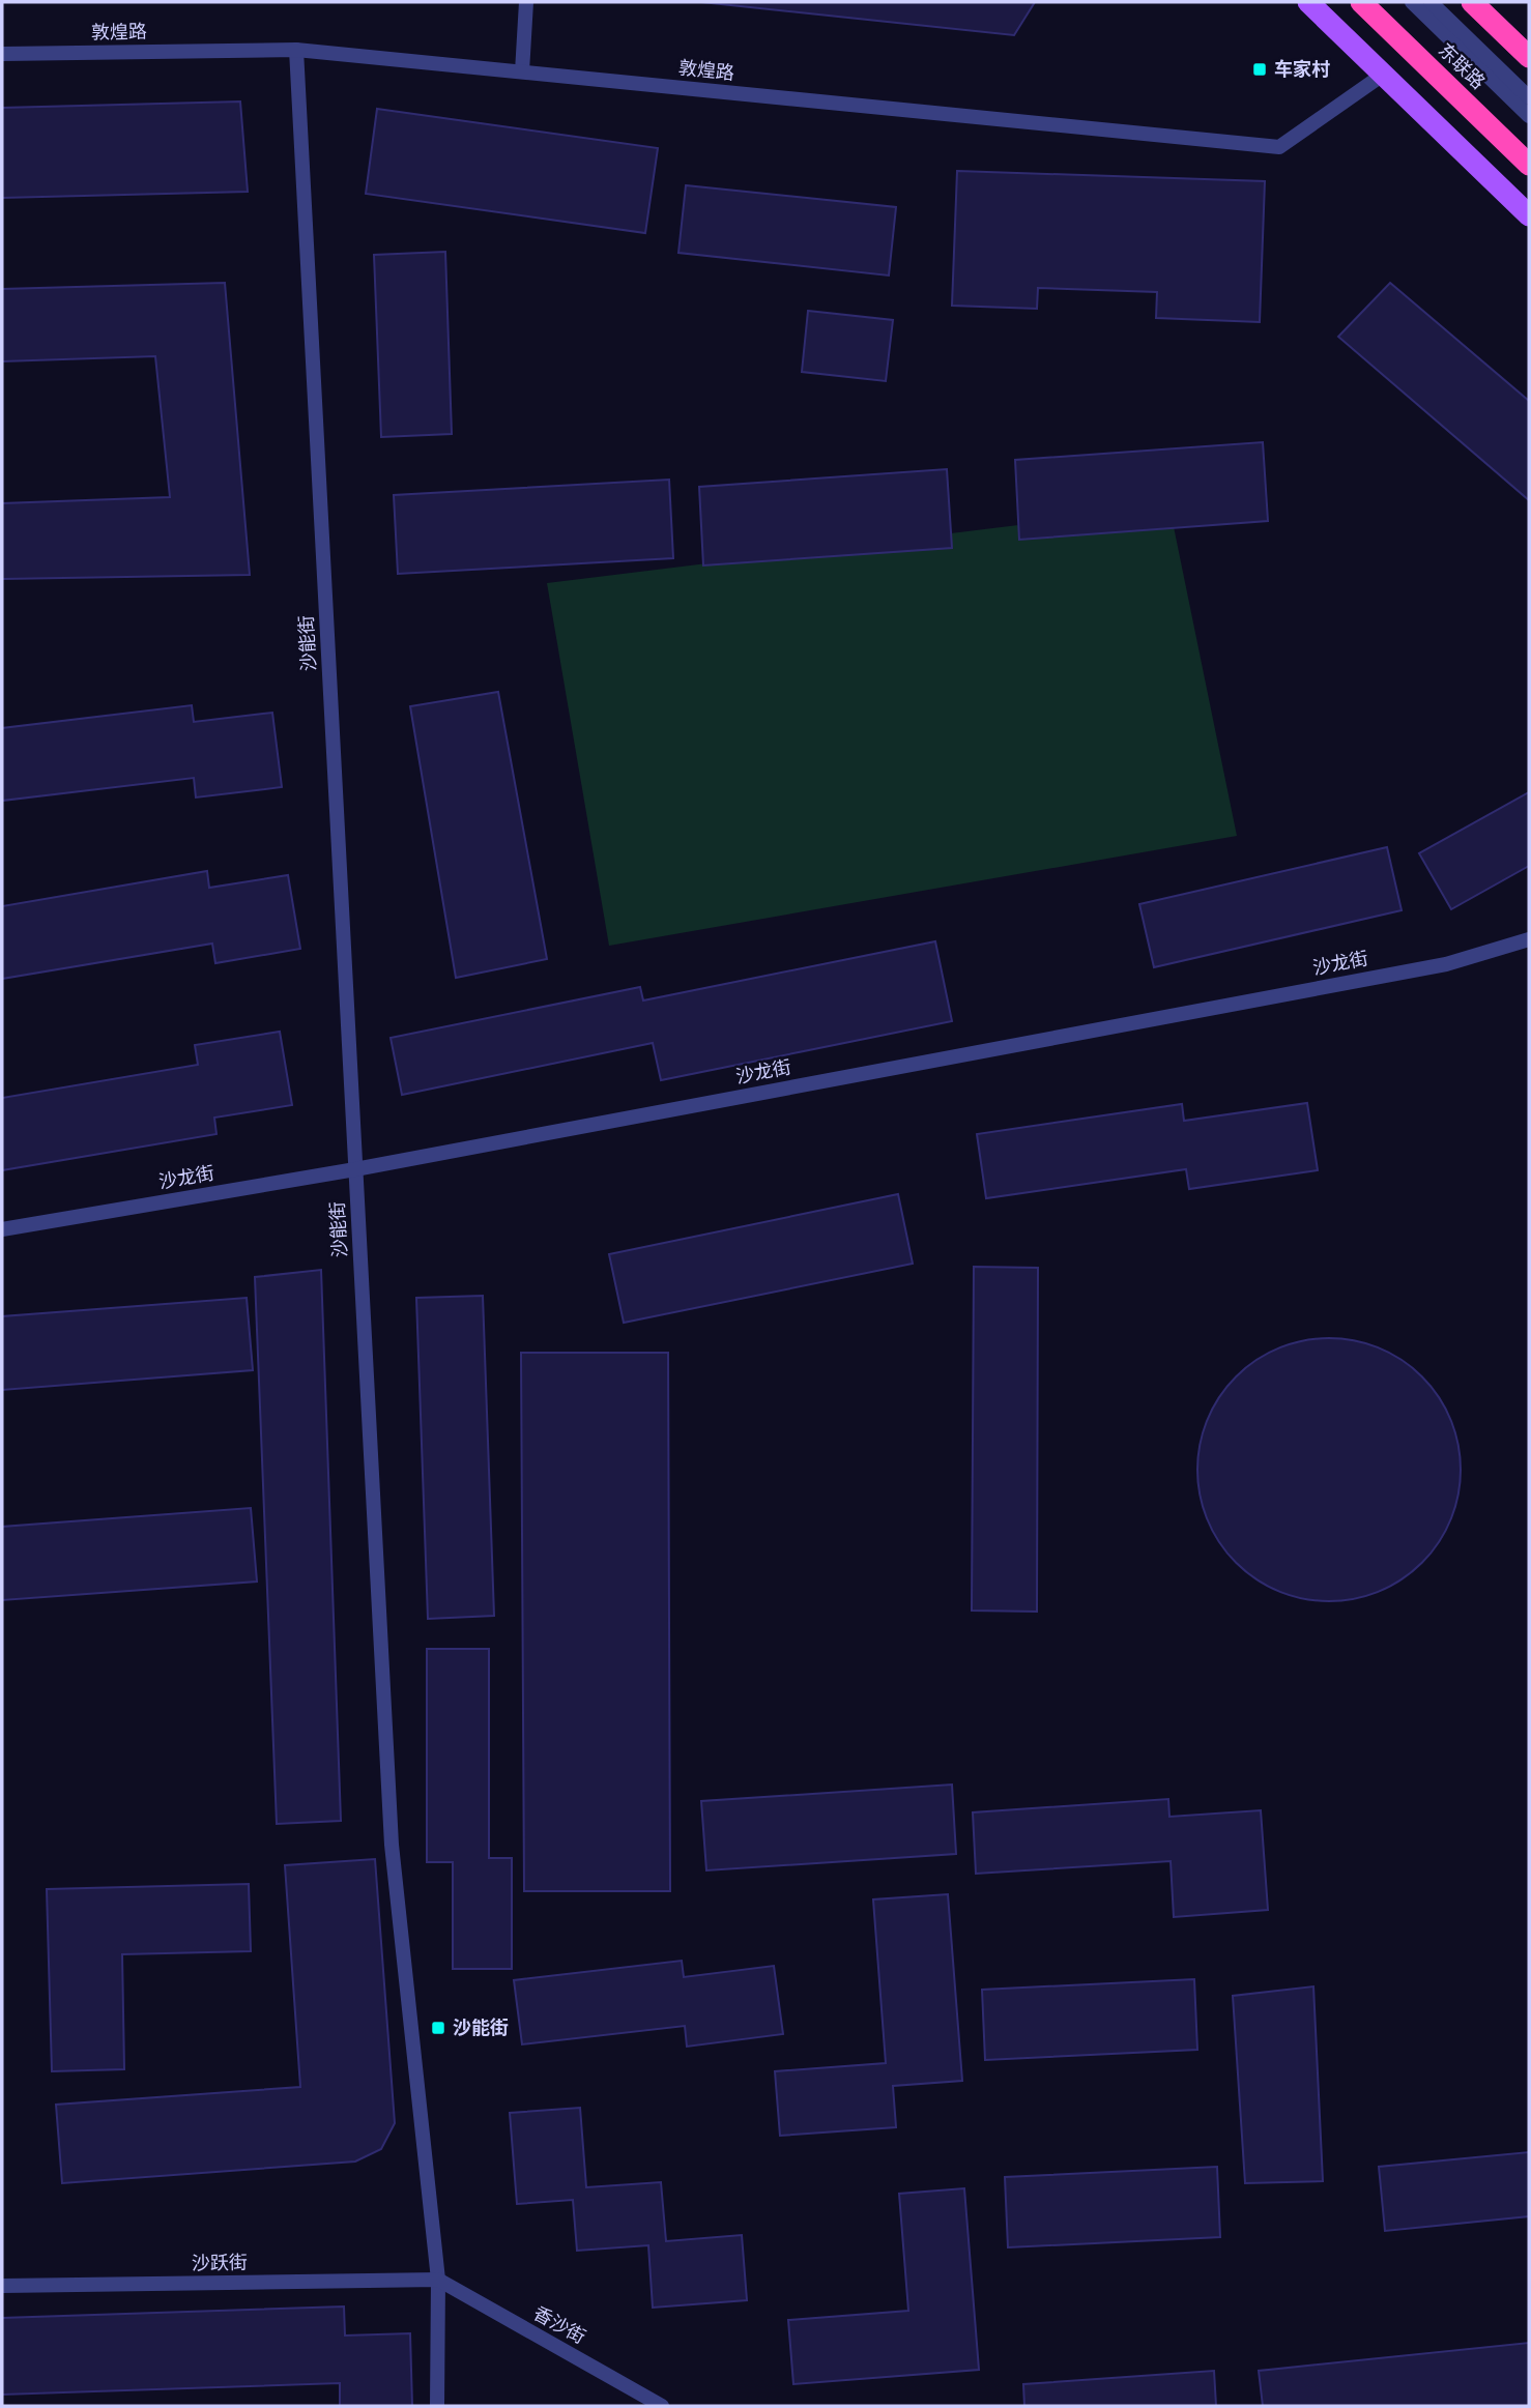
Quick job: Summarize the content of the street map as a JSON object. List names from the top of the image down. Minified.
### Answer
{"streets":{"highway":["东联路"],"street":["敦煌路","沙能街","沙龙街","沙跃街","香沙街"]},"crossings":[["敦煌路","沙能街"],["沙能街","沙龙街"],["沙能街","沙跃街"],["沙能街","香沙街"],["沙跃街","香沙街"]],"places":{"transit":["车家村","沙能街"]}}
